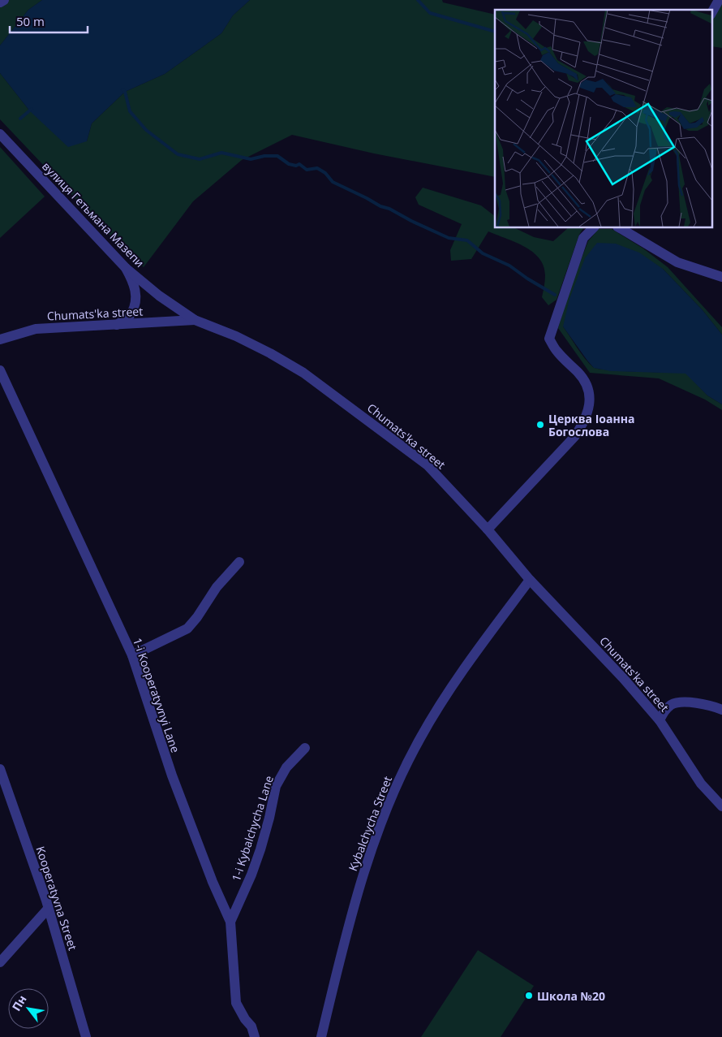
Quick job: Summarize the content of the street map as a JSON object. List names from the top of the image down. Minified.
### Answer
{"streets":{"street":["вулиця Гетьмана Мазепи","Chumats'ka street","1-i Kooperatyvnyi Lane","Kybalchycha Street","1-i Kybalchycha Lane","Kooperatyvna Street"]},"crossings":[["вулиця Гетьмана Мазепи","Chumats'ka street"],["Chumats'ka street","Kybalchycha Street"],["1-i Kooperatyvnyi Lane","1-i Kybalchycha Lane"]],"places":["Церква Іоанна Богослова","Школа №20"],"scale_bar":"50 m","north":"top left"}
